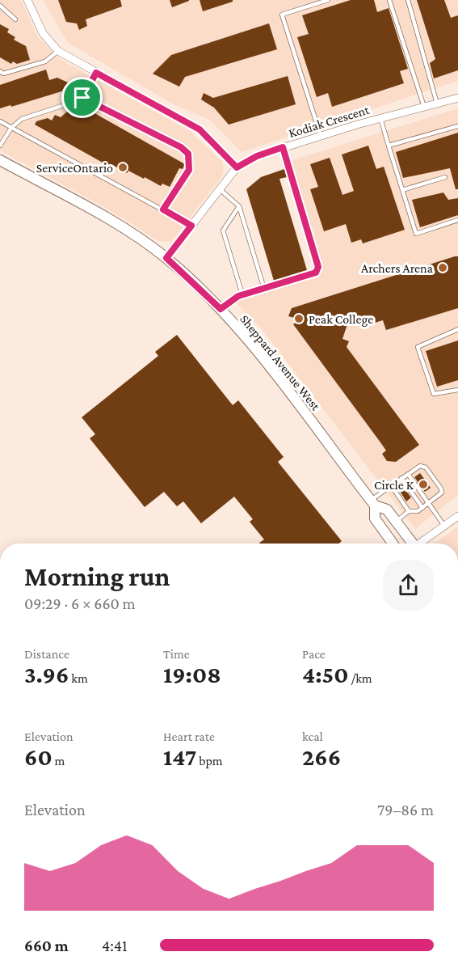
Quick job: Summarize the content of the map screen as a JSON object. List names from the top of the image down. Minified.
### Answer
{"streets":{"main road":["Sheppard Avenue West"],"street":["Kodiak Crescent"]},"crossings":[["Kodiak Crescent","Sheppard Avenue West"]],"places":["ServiceOntario","Archers Arena","Peak College","Circle K"],"page":{"heading":["Morning run","09:29 · 6 × 660 m"],"stats":[["Distance","3.96 km"],["Time","19:08"],["Pace","4:50 /km"],["Elevation","60 m"],["Heart rate","147 bpm"],["kcal","266"]],"chart":["Elevation","79–86 m"],"list":[{"name":"660 m","note":"4:41"}]}}
